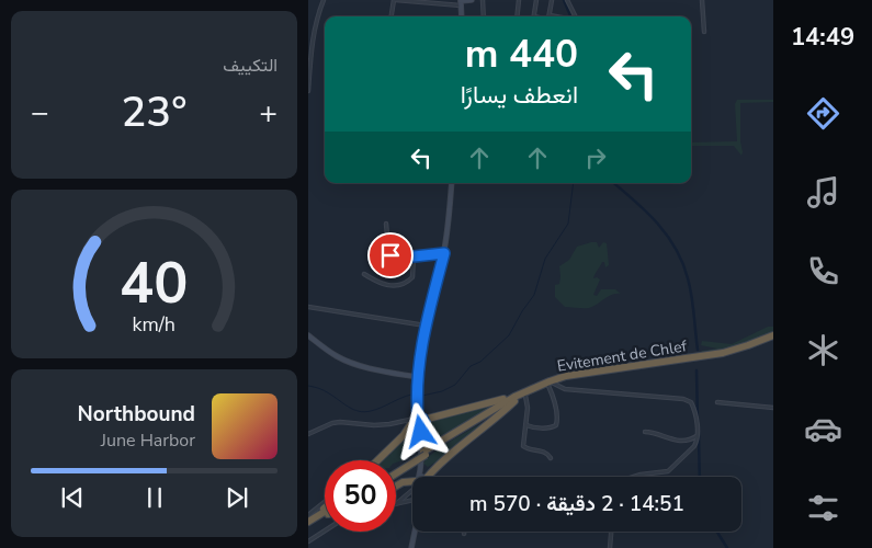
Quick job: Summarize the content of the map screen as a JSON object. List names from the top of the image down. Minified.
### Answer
{"streets":{"highway":["Evitement de Chlef"]},"page":{"tabs":"14:49","tile":"التكييف","turn":["440 m","انعطف يسارًا"],"heat":["−","23°","+"],"song":["Northbound","June Harbor"],"limit":"50","trip":"14:51 · 2 دقيقة · 570 m","gauge":["40","km/h"]}}
